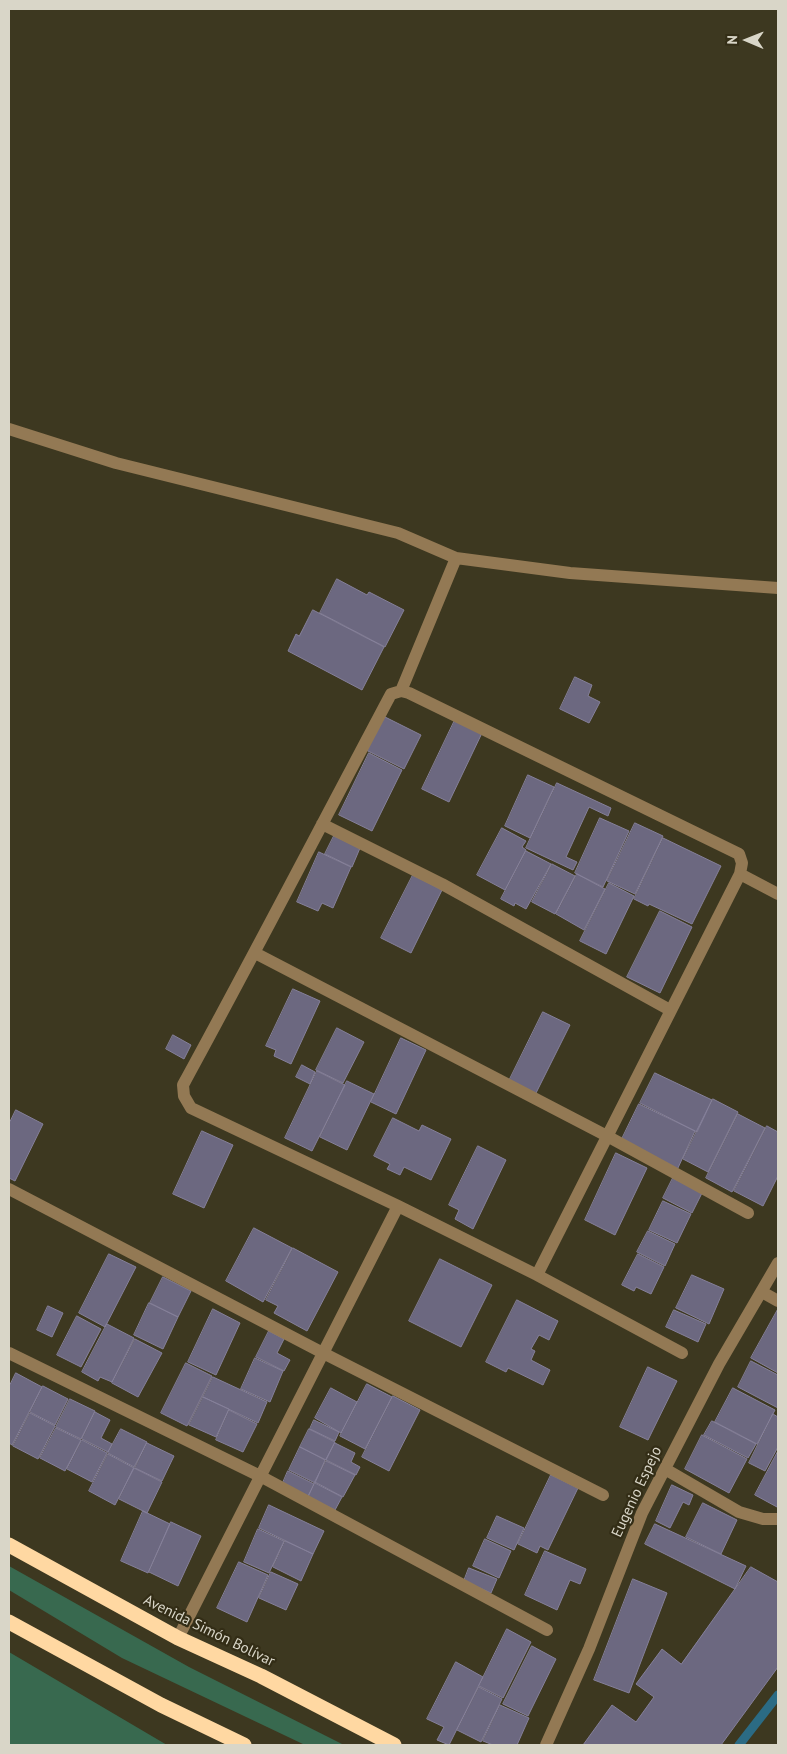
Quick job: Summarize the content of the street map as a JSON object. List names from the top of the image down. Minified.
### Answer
{"streets":{"highway":["Avenida Simón Bolívar"],"street":["Eugenio Espejo"]},"north":"left"}
